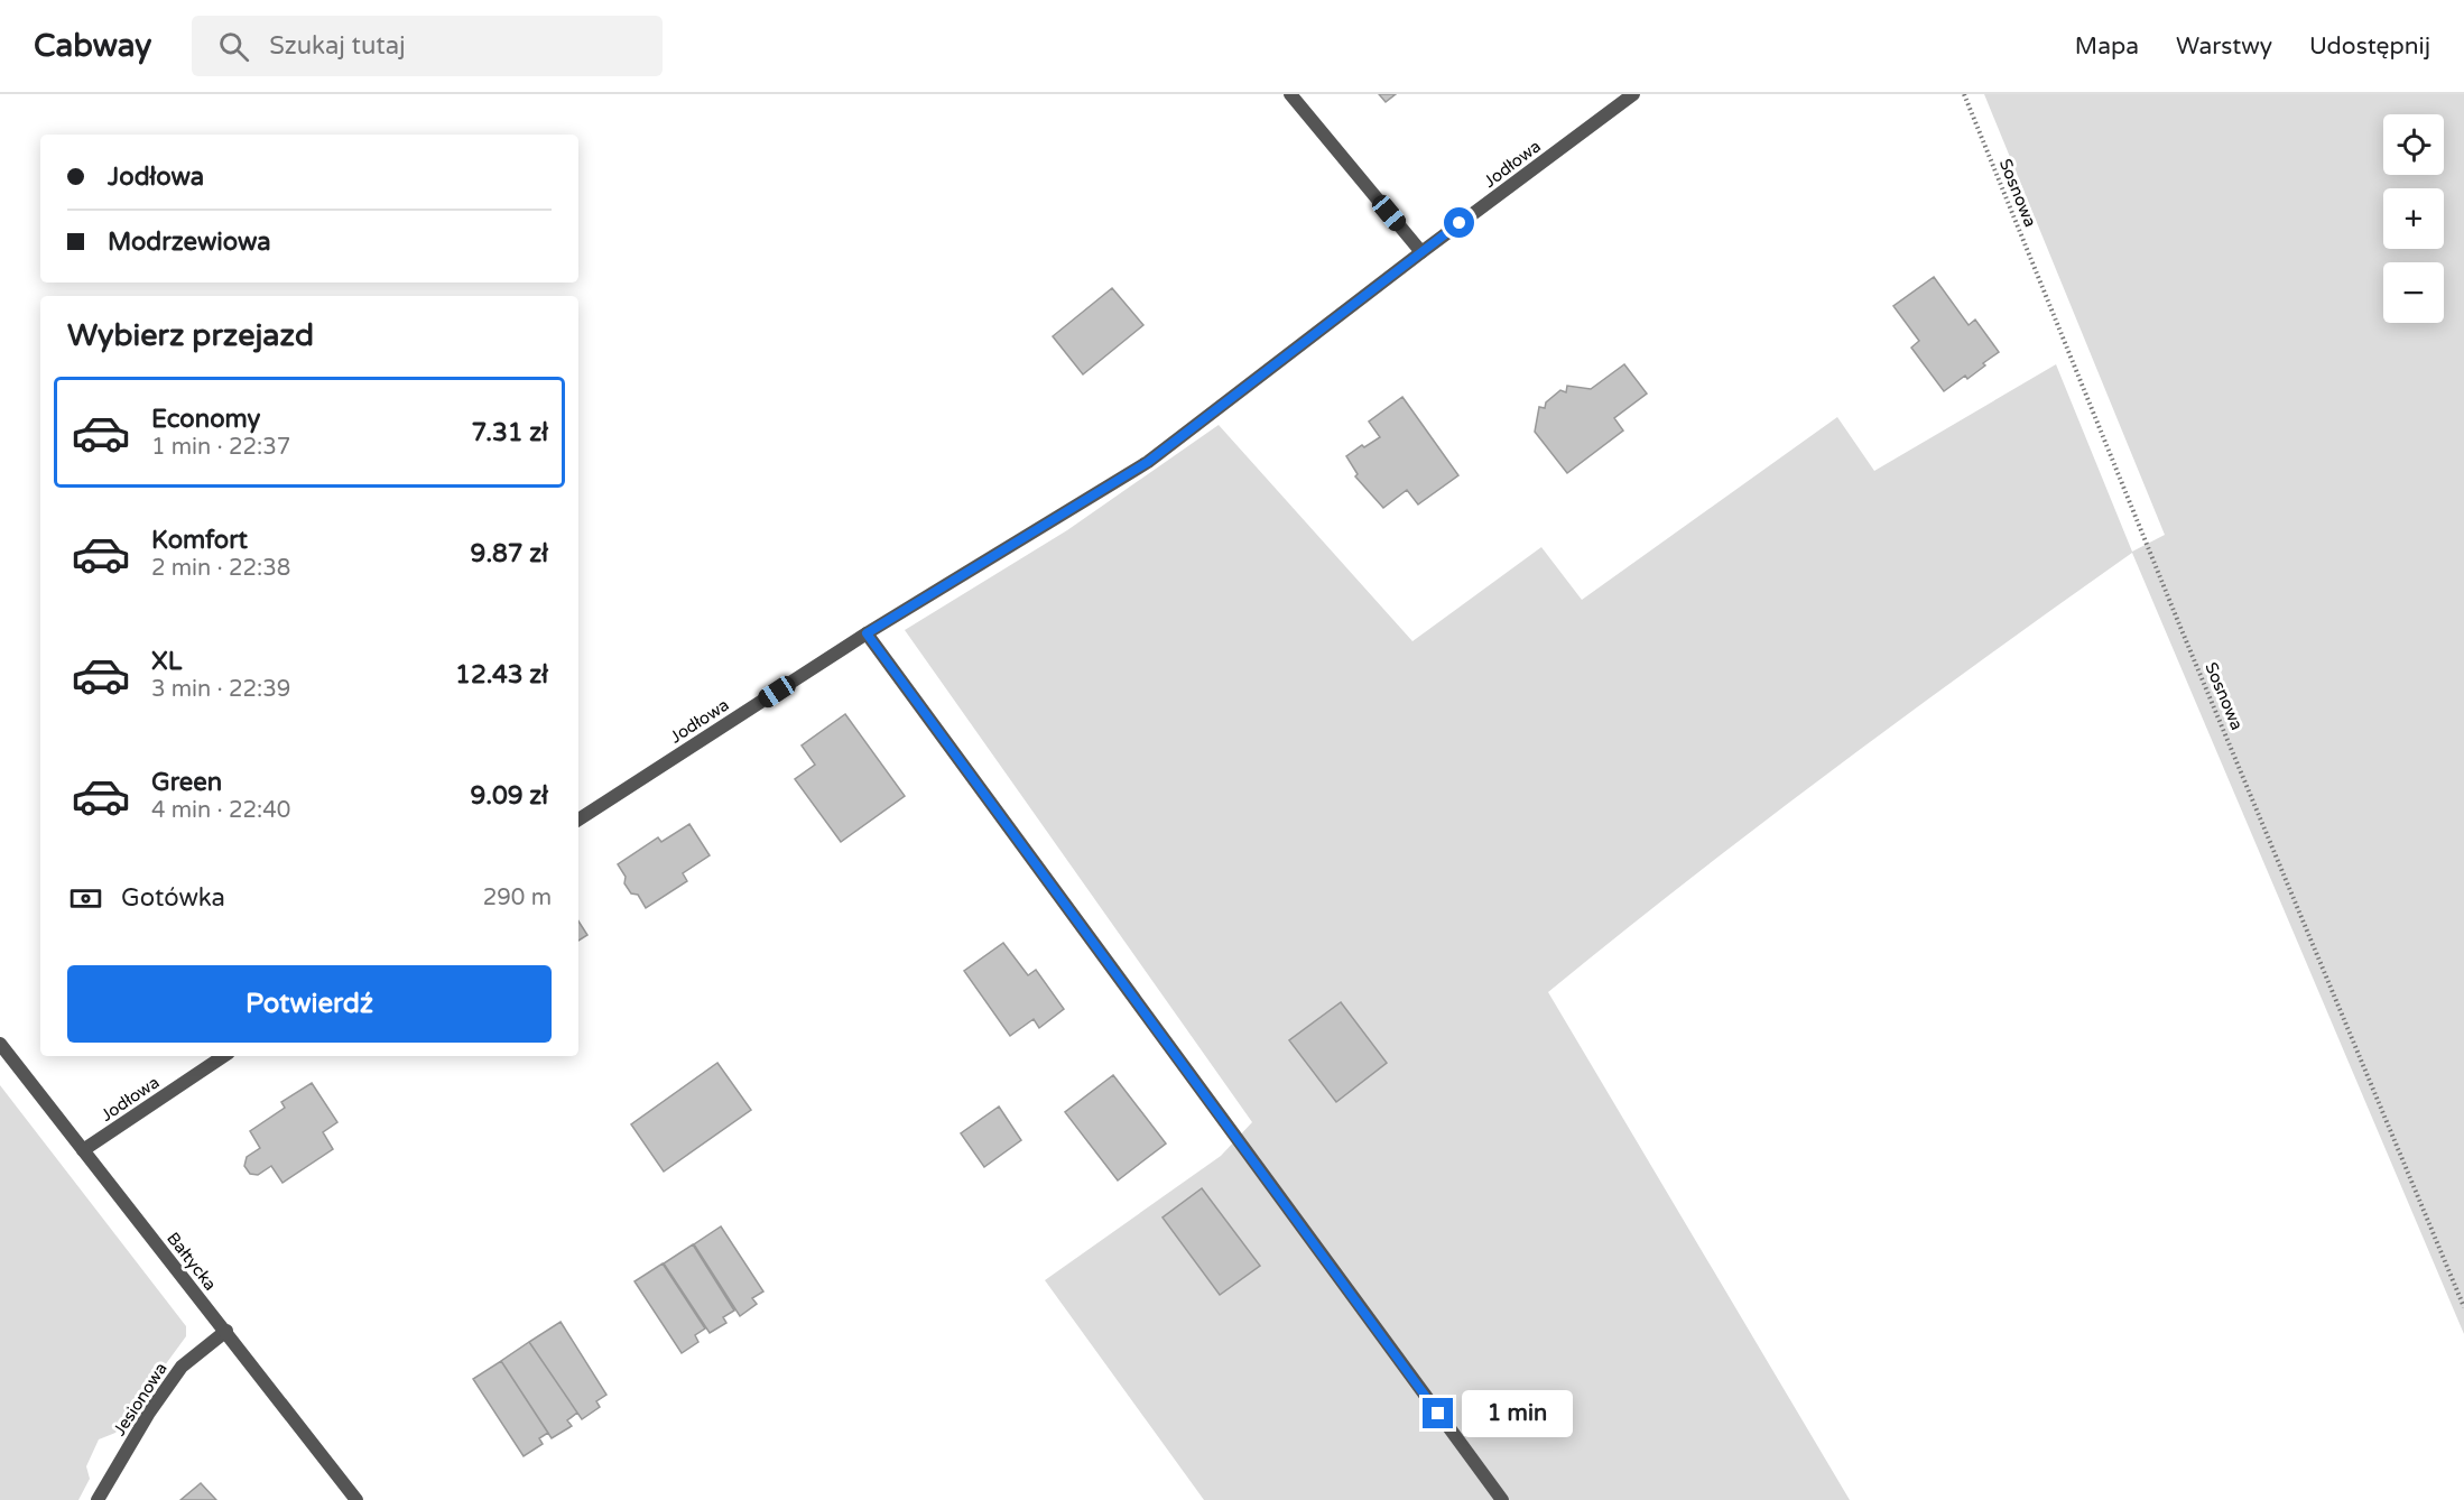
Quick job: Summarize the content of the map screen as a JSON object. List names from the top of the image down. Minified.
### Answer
{"streets":{"street":["Jodłowa","Bałtycka","Jesionowa"],"path":["Sosnowa"]},"crossings":[["Jodłowa","Bałtycka"],["Bałtycka","Jesionowa"]],"page":{"header":"Cabway","search":"Szukaj tutaj","nav":["Mapa","Warstwy","Udostępnij"],"map_buttons":["+","−"],"banner":["Jodłowa","Modrzewiowa"],"heading":"Wybierz przejazd","list":[{"name":"Economy","note":"1 min · 22:37","value":"7.31 zł"},{"name":"Komfort","note":"2 min · 22:38","value":"9.87 zł"},{"name":"XL","note":"3 min · 22:39","value":"12.43 zł"},{"name":"Green","note":"4 min · 22:40","value":"9.09 zł"}],"pay":["Gotówka","290 m"],"buttons":"Potwierdź","bubble":"1 min"}}
